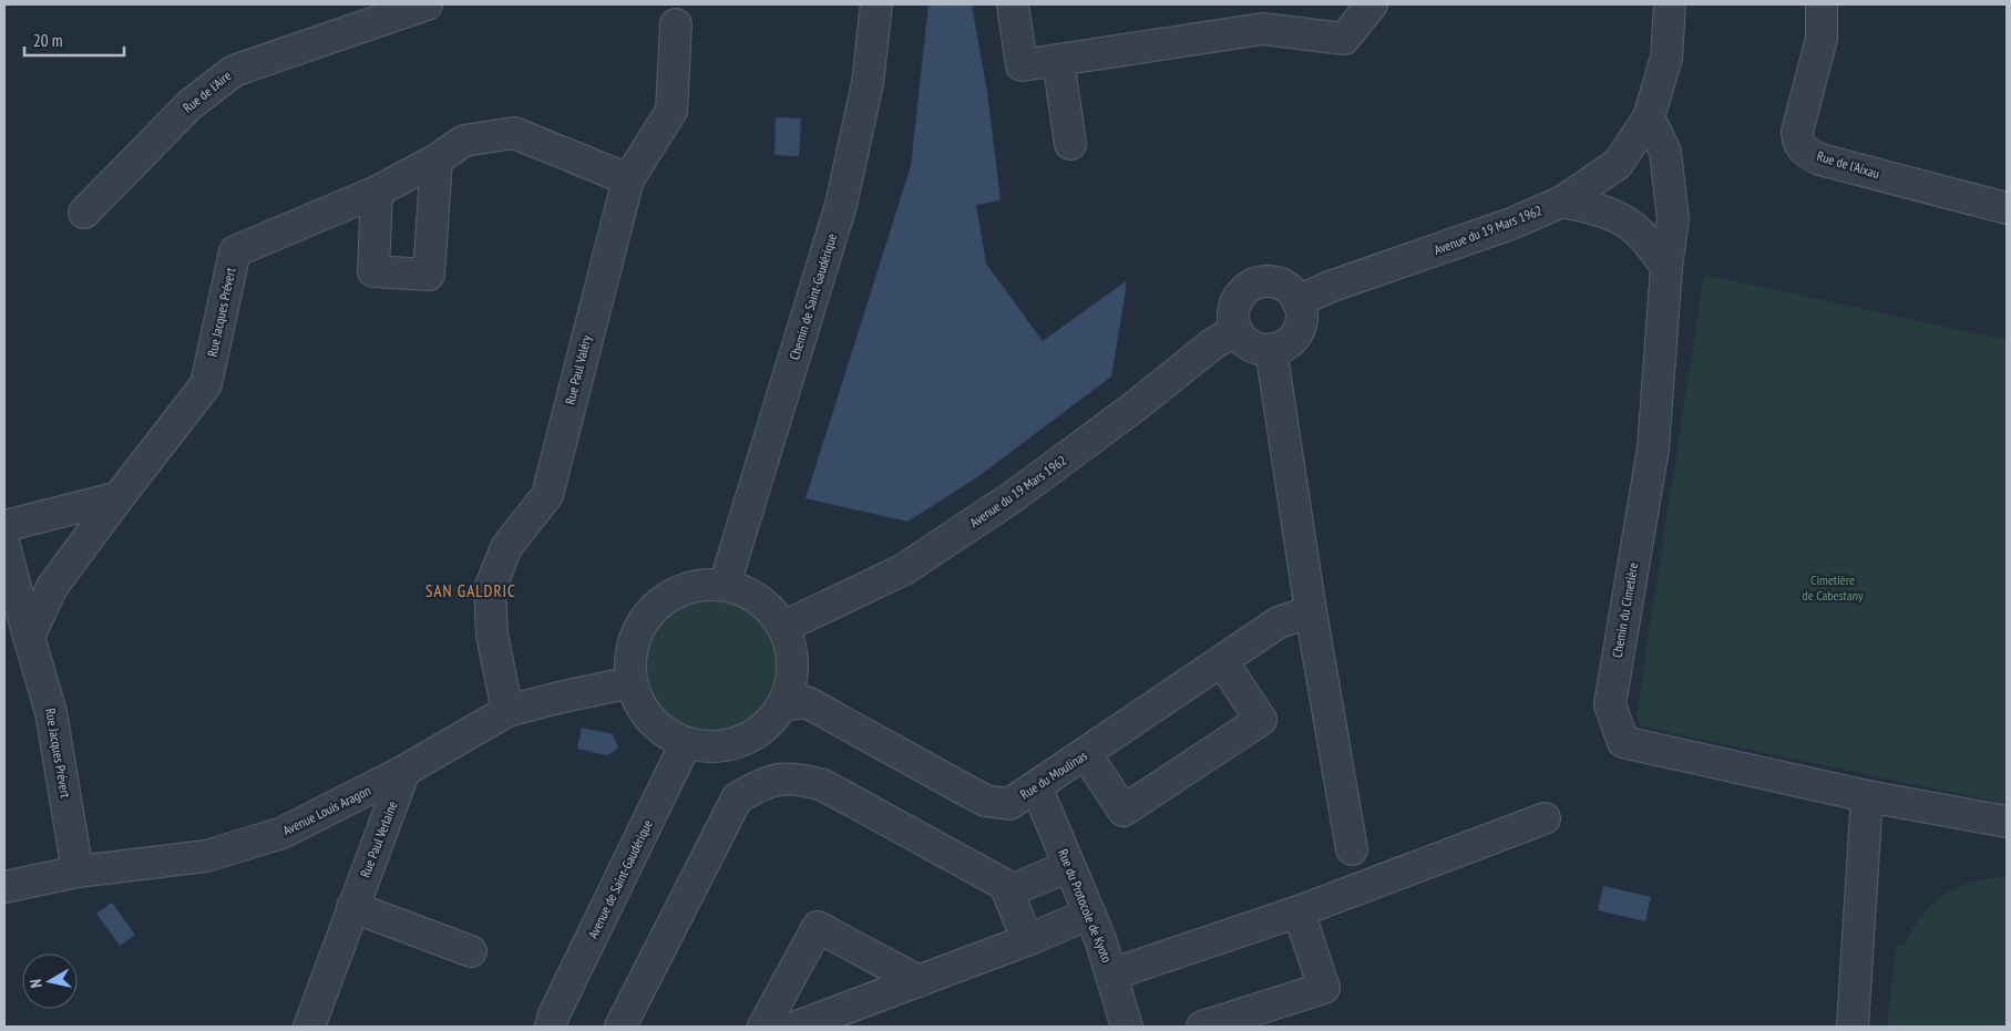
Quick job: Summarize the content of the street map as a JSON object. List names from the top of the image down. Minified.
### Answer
{"streets":{"street":["Rue de l'Aire","Rue de l'Aixau","Avenue du 19 Mars 1962","Chemin de Saint-Gaudérique","Rue Jacques Prévert","Rue Paul Valéry","Chemin du Cimetière","Rue du Moulinas","Avenue Louis Aragon","Rue Paul Verlaine","Avenue de Saint-Gaudérique","Rue du Protocole de Kyoto"]},"crossings":[["Avenue du 19 Mars 1962","Chemin de Saint-Gaudérique"],["Avenue du 19 Mars 1962","Chemin du Cimetière"],["Avenue du 19 Mars 1962","Rue du Moulinas"],["Avenue du 19 Mars 1962","Avenue Louis Aragon"],["Avenue du 19 Mars 1962","Avenue de Saint-Gaudérique"],["Chemin de Saint-Gaudérique","Rue du Moulinas"],["Chemin de Saint-Gaudérique","Avenue Louis Aragon"],["Chemin de Saint-Gaudérique","Avenue de Saint-Gaudérique"],["Rue Jacques Prévert","Rue Paul Valéry"],["Rue Jacques Prévert","Avenue Louis Aragon"],["Rue Paul Valéry","Avenue Louis Aragon"],["Rue du Moulinas","Avenue Louis Aragon"],["Rue du Moulinas","Avenue de Saint-Gaudérique"],["Rue du Moulinas","Rue du Protocole de Kyoto"],["Avenue Louis Aragon","Rue Paul Verlaine"],["Avenue Louis Aragon","Avenue de Saint-Gaudérique"]],"districts":["SAN GALDRIC"],"parks":["Cimetière de Cabestany"],"scale_bar":"20 m","north":"left"}
